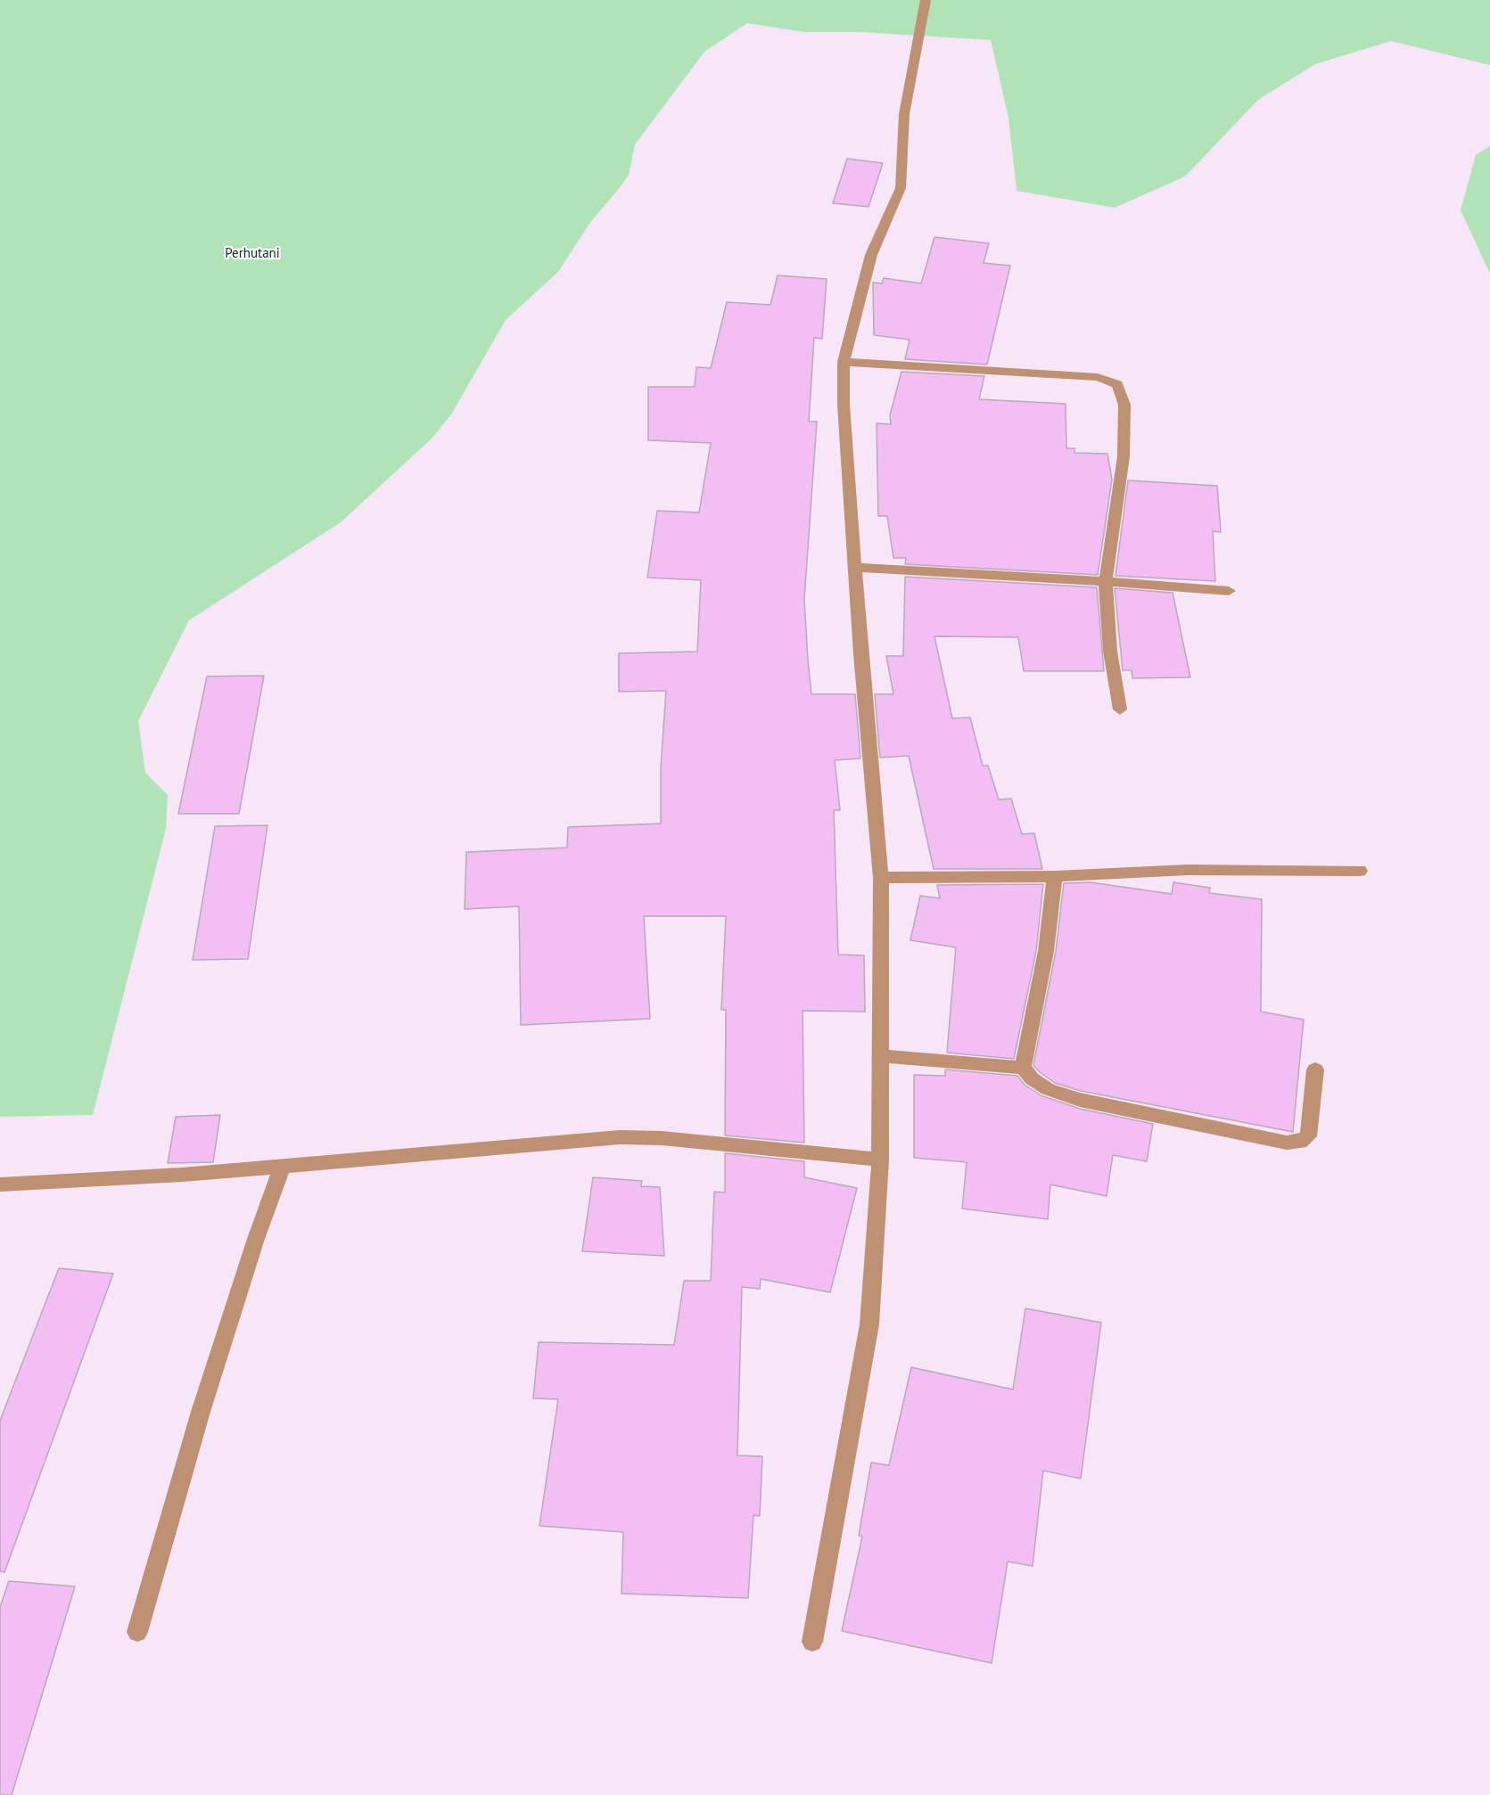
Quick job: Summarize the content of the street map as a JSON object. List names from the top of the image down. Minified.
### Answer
{"parks":["Perhutani"]}
